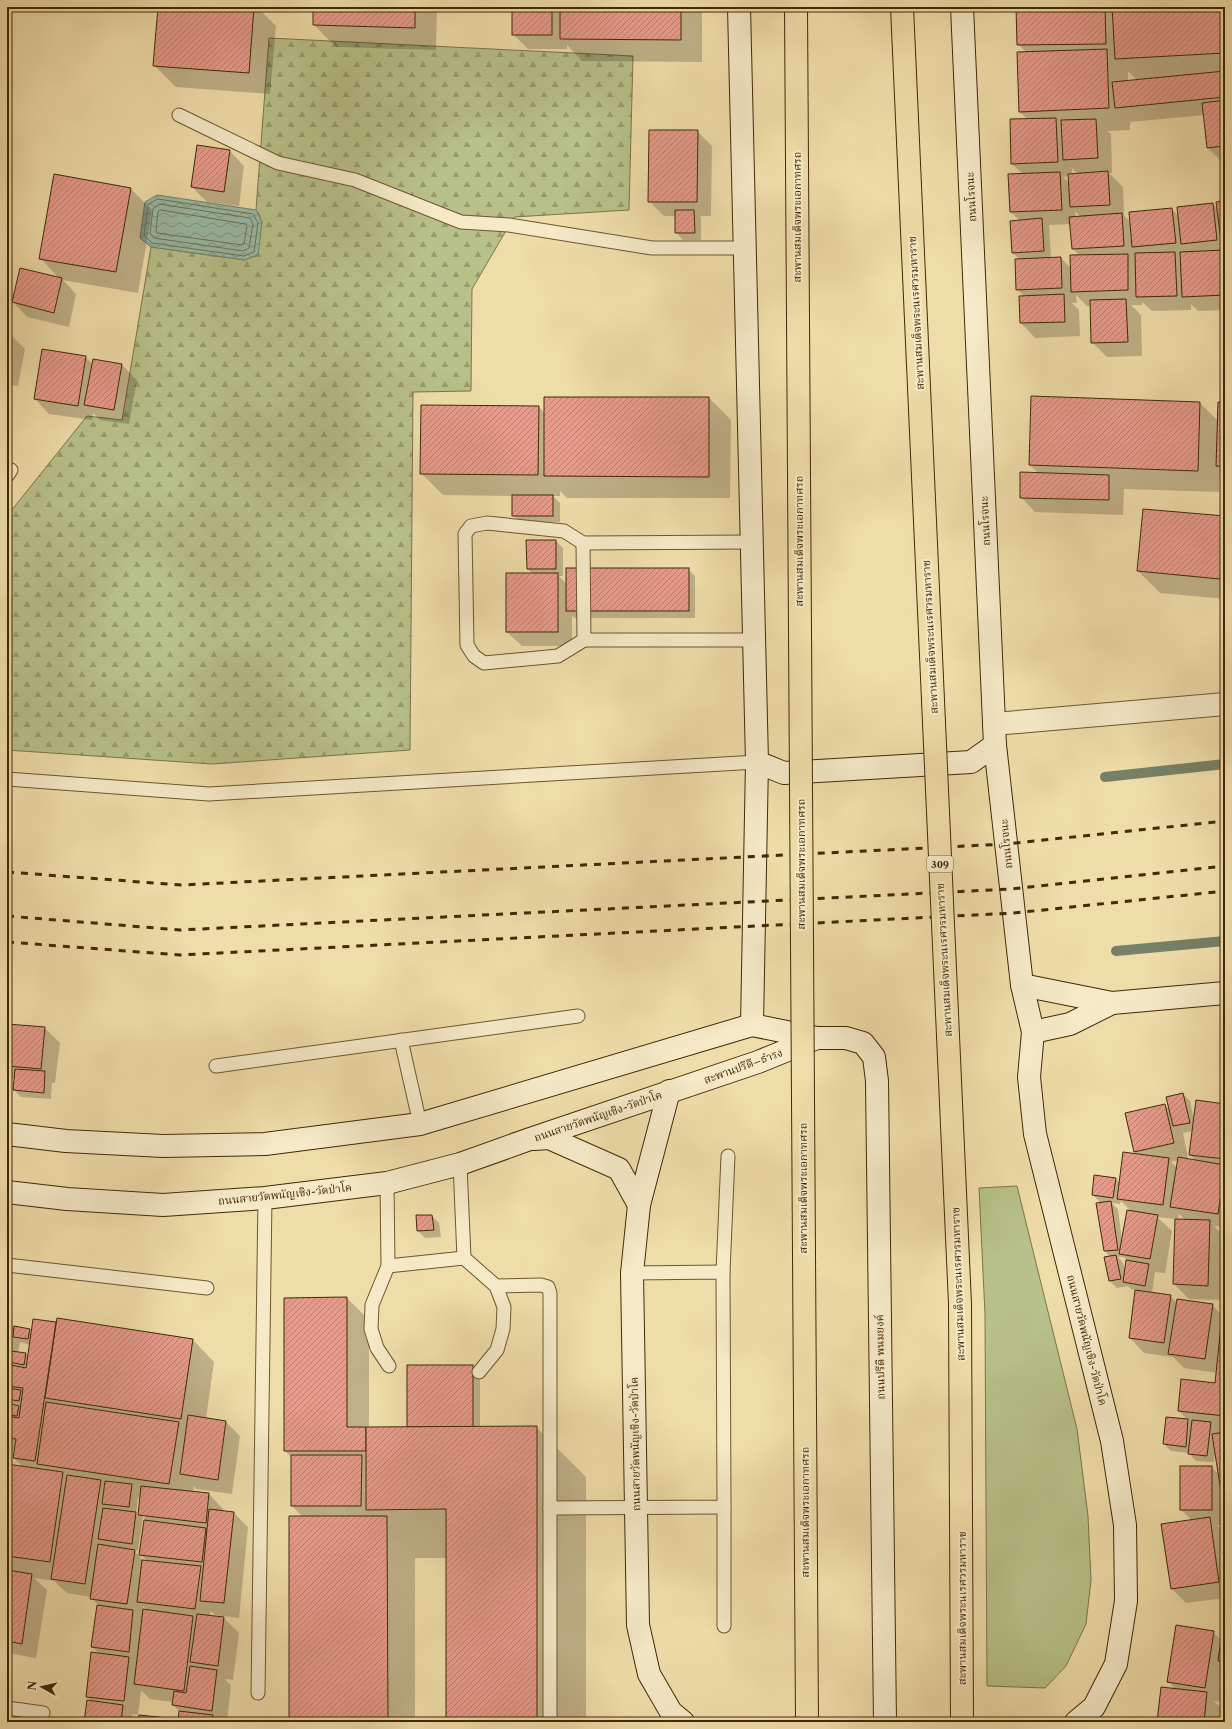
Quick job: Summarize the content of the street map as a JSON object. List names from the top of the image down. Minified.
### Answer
{"streets":{"main road":["ถนนโรจนะ","สะพานสมเด็จพระเอกาทศรถ","สะพานสมเด็จพระนเรศวรมหาราช","309","สะพานปรีดี–ธำรง","ถนนสายวัดพนัญเชิง-วัดป่าโค","ถนนปรีดี พนมยงค์"]},"crossings":[["ถนนโรจนะ","ถนนสายวัดพนัญเชิง-วัดป่าโค"],["สะพานปรีดี–ธำรง","ถนนสายวัดพนัญเชิง-วัดป่าโค"],["สะพานปรีดี–ธำรง","ถนนปรีดี พนมยงค์"]],"north":"left"}
